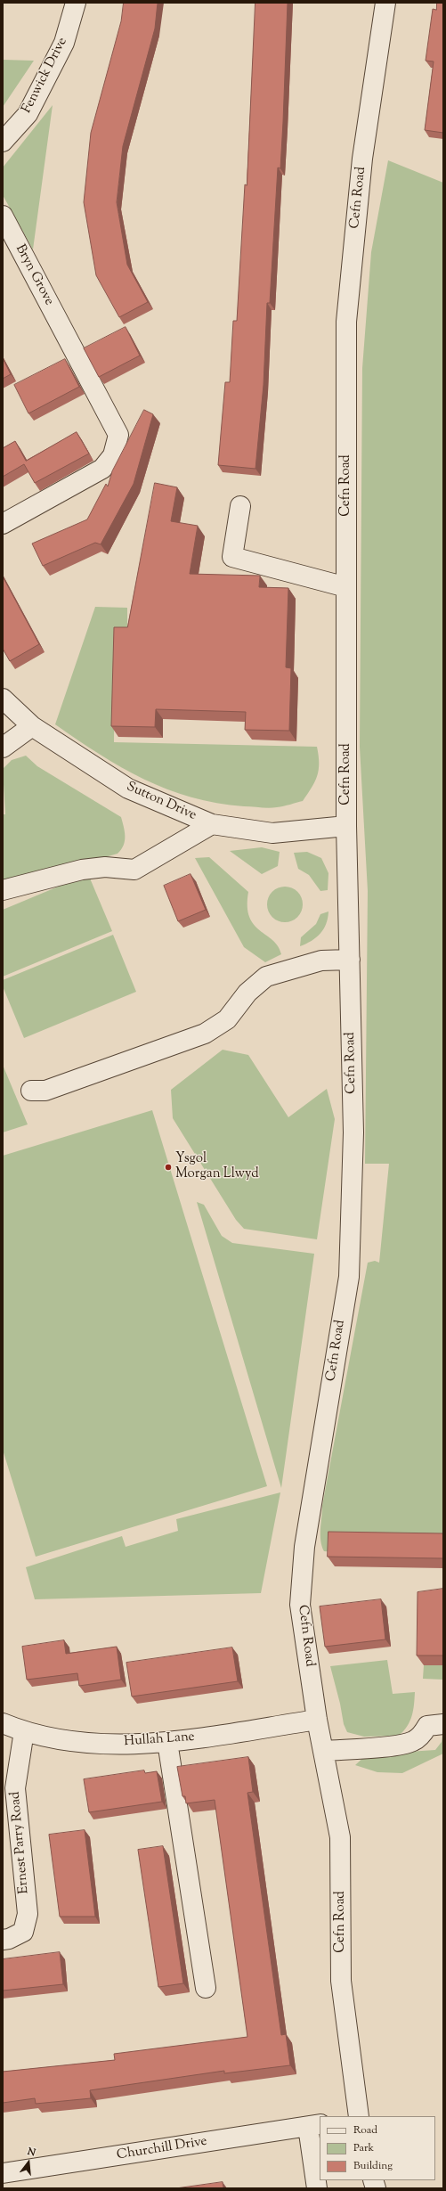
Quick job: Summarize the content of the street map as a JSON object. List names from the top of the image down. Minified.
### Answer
{"streets":{"street":["Fenwick Drive","Cefn Road","Bryn Grove","Sutton Drive","Hullah Lane","Ernest Parry Road","Churchill Drive"]},"crossings":[["Cefn Road","Sutton Drive"],["Cefn Road","Hullah Lane"],["Hullah Lane","Ernest Parry Road"]],"places":["Ysgol Morgan Llwyd"],"legend":["Road","Park","Building"],"north":"top"}
